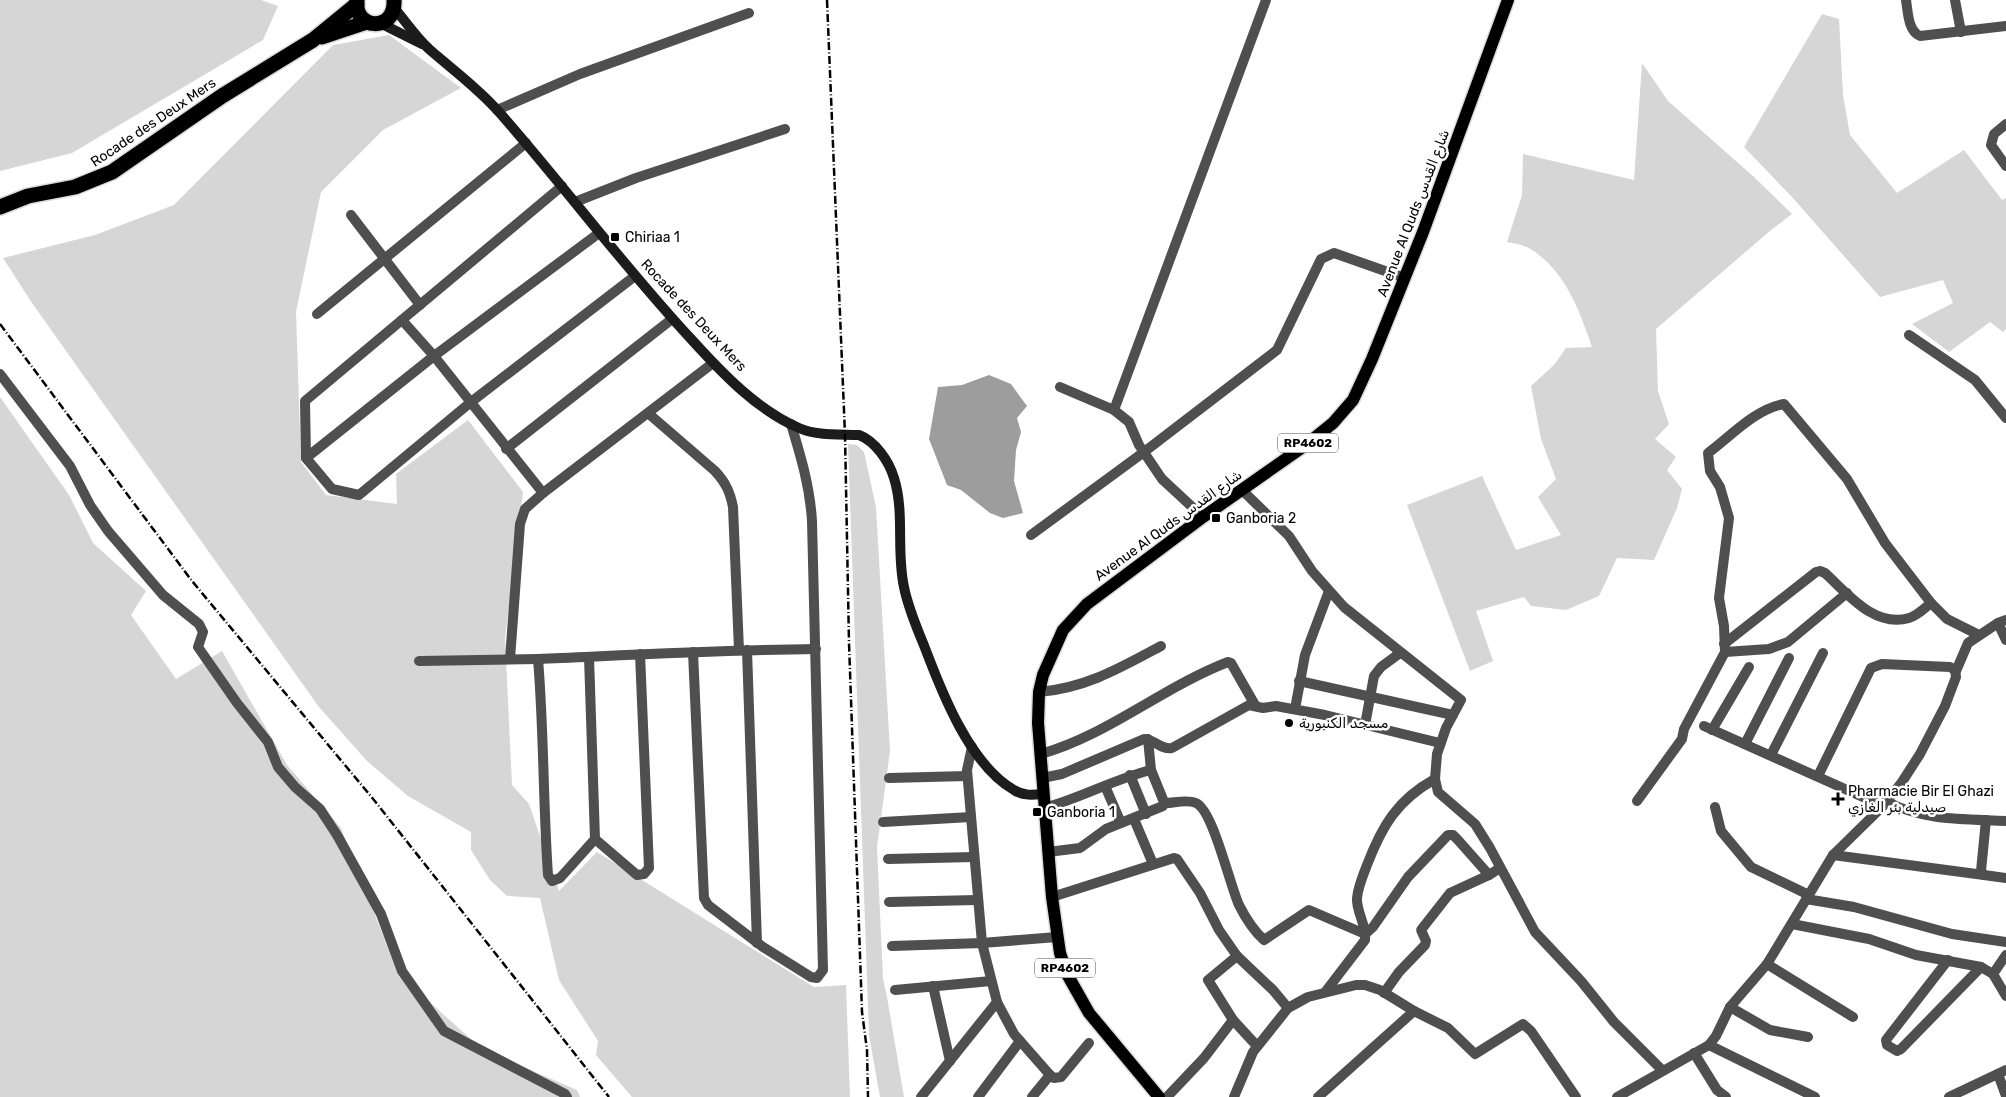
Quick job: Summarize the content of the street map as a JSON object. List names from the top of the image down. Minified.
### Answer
{"streets":{"highway":["Rocade des Deux Mers"],"main road":["Avenue Al Quds شارع القدس","RP4602"]},"crossings":[["Rocade des Deux Mers","Avenue Al Quds شارع القدس"]],"places":{"transit":["Chiriaa 1","Ganboria 2","Ganboria 1"],"other":["مسجد الكنبورية"],"health":["Pharmacie Bir El Ghazi صيدلية بئر الغازي"]}}
